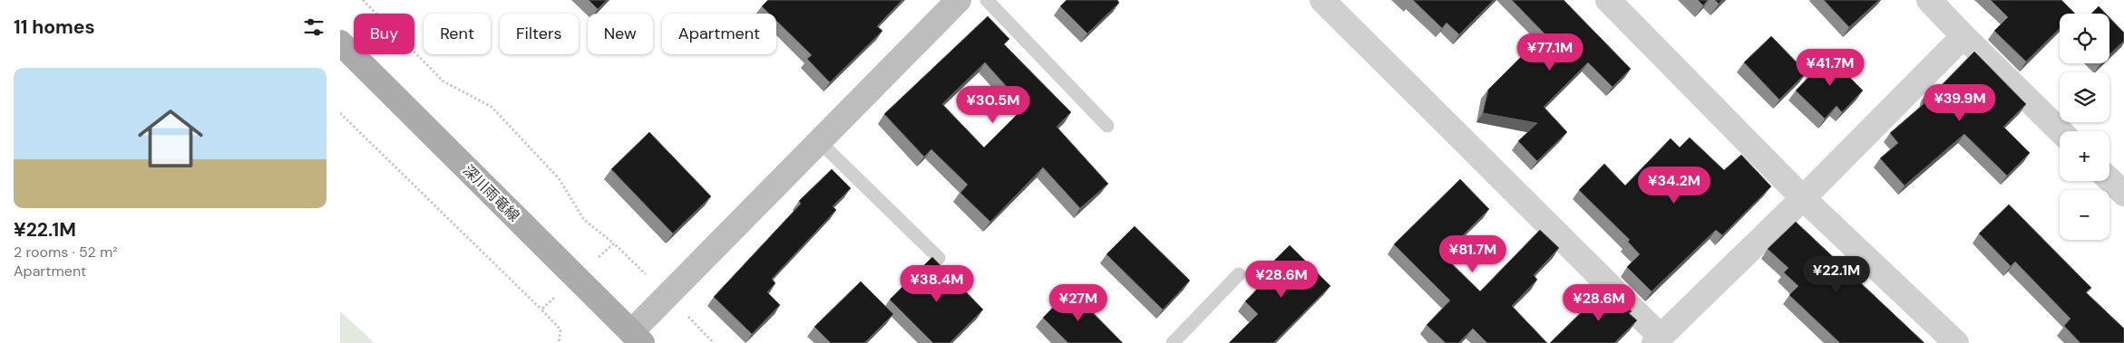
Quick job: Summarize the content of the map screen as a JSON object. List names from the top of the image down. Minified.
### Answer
{"streets":{"main road":["深川雨竜線"]},"page":{"heading":"11 homes","map_buttons":["+","−"],"chip":["Buy","Rent","Filters","New","Apartment"],"price":["¥77.1M","¥41.7M","¥39.9M","¥30.5M","¥34.2M","¥81.7M","¥22.1M","¥28.6M","¥38.4M","¥27M","¥28.6M"],"list":[{"name":"¥22.1M","note":"2 rooms · 52 m² · Apartment"}]}}
